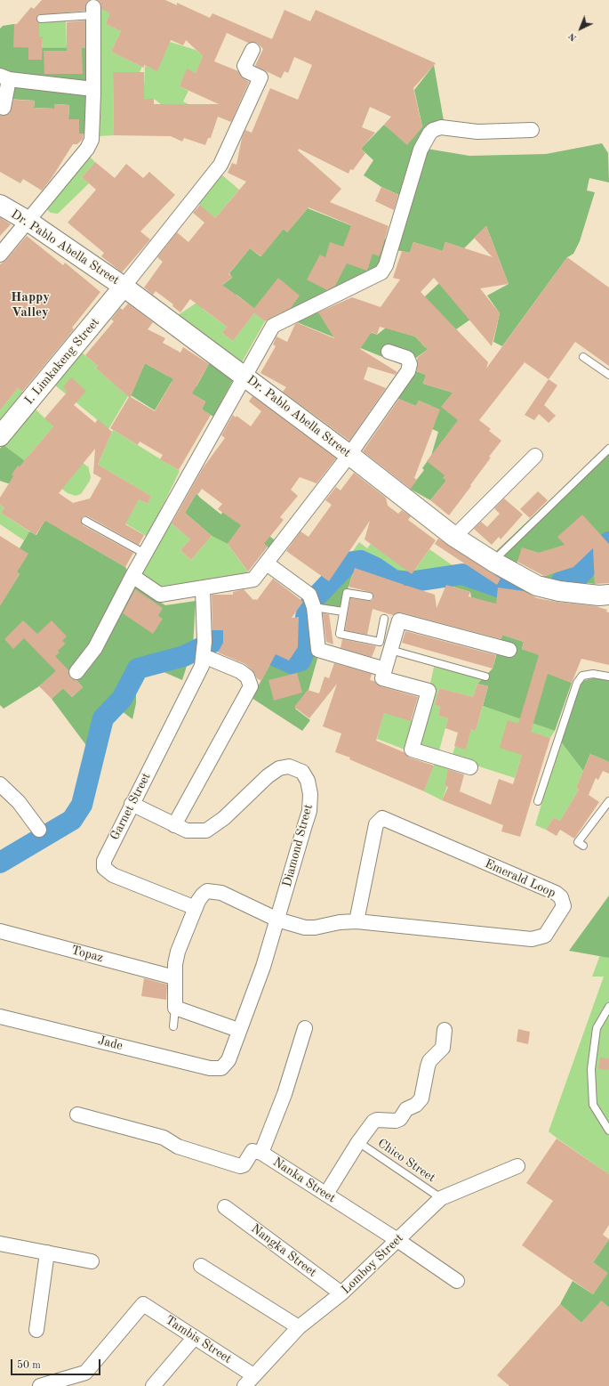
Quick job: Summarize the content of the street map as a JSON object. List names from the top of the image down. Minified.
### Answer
{"streets":{"street":["Dr. Pablo Abella Street","I. Limkakeng Street","Garnet Street","Diamond Street","Emerald Loop","Topaz","Jade","Nanka Street","Nangka Street","Lomboy Street","Tambis Street"],"lane":["Chico Street"]},"crossings":[["Dr. Pablo Abella Street","I. Limkakeng Street"],["Garnet Street","Diamond Street"],["Garnet Street","Emerald Loop"],["Diamond Street","Emerald Loop"],["Diamond Street","Jade"],["Emerald Loop","Topaz"],["Chico Street","Lomboy Street"],["Nanka Street","Lomboy Street"],["Nangka Street","Lomboy Street"],["Lomboy Street","Tambis Street"]],"districts":["Happy Valley"],"scale_bar":"50 m","north":"bottom left"}
